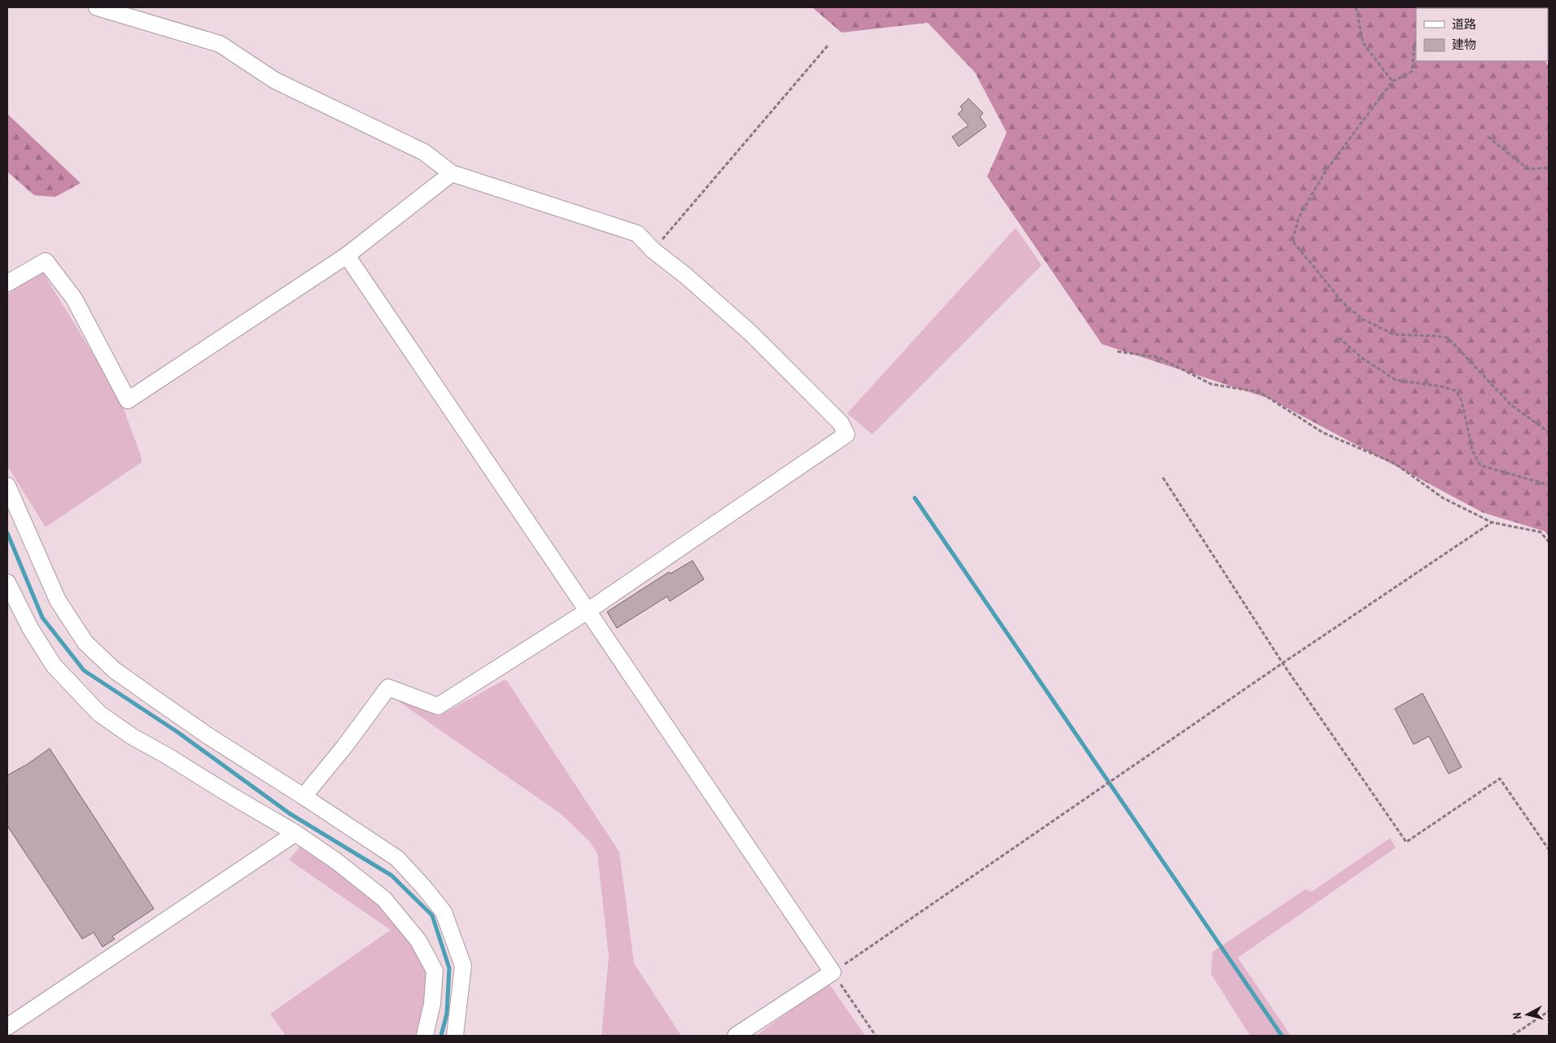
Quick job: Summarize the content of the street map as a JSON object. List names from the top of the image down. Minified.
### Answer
{"legend":["道路","建物"],"north":"left"}
